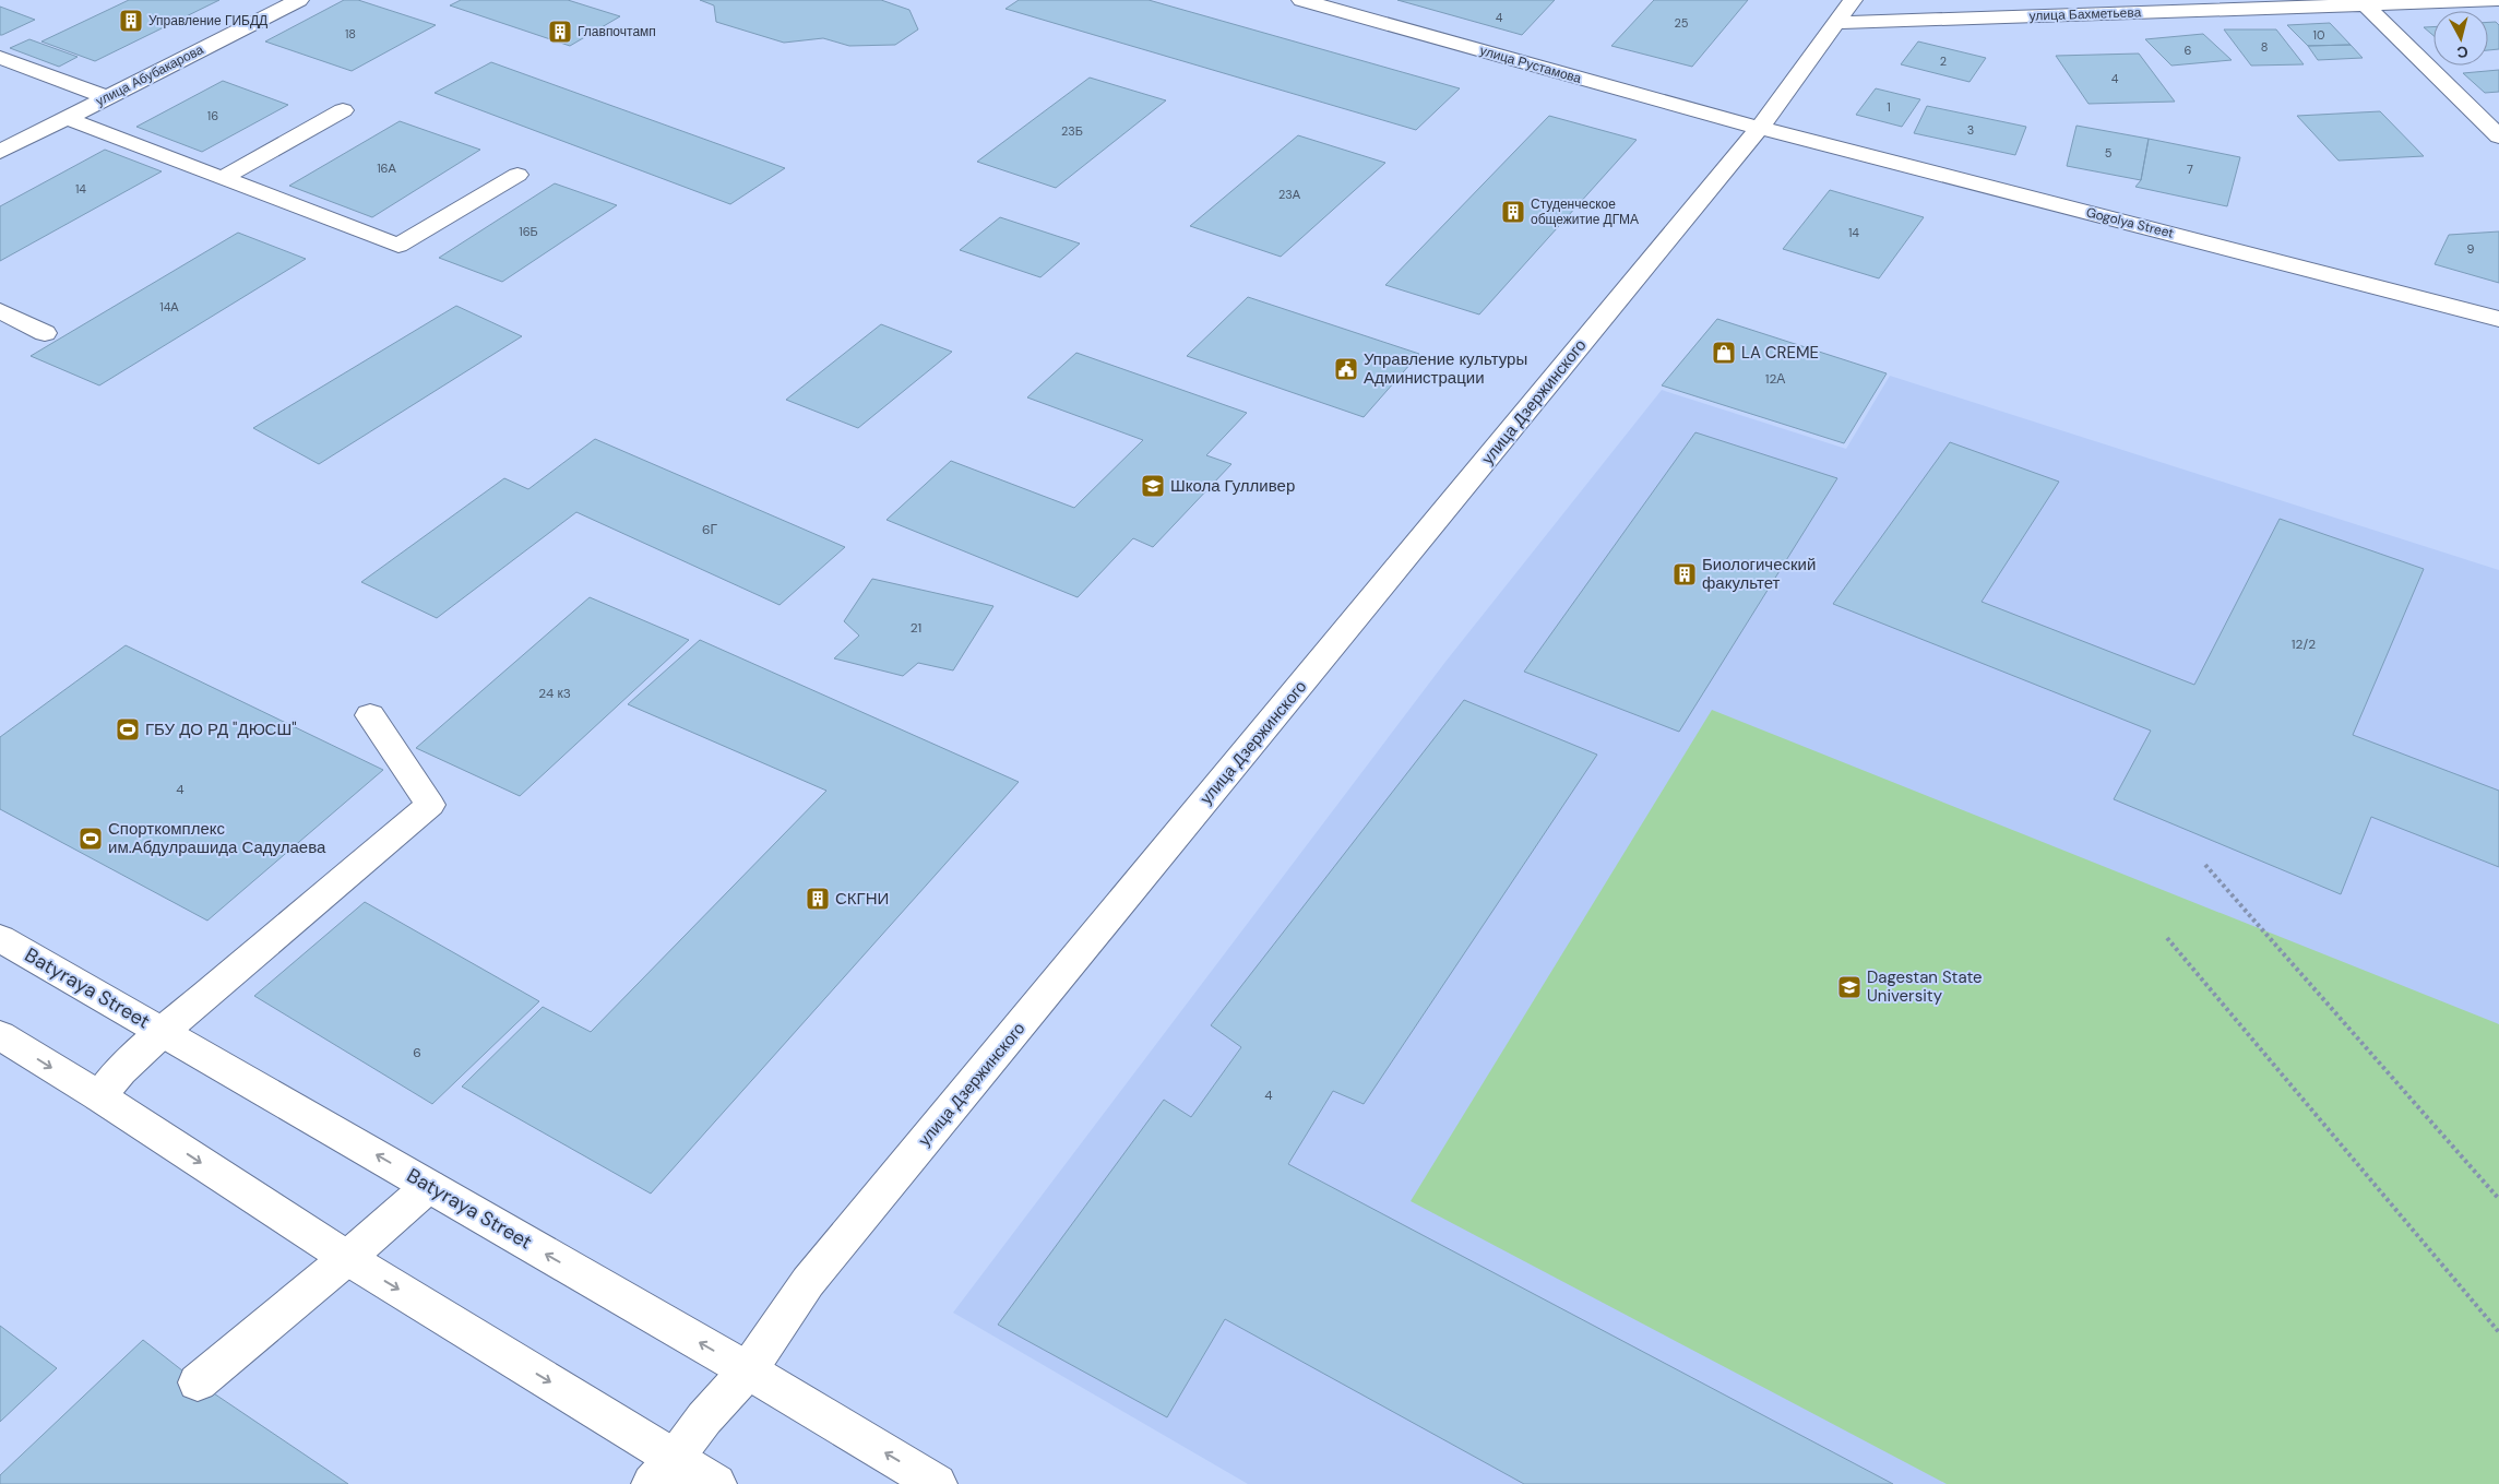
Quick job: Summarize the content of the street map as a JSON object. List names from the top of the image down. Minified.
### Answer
{"streets":{"street":["улица Бахметьева","улица Рустамова","улица Абубакарова","Gogolya Street","улица Дзержинского","Batyraya Street"]},"crossings":[["улица Бахметьева","улица Дзержинского"],["улица Рустамова","Gogolya Street"],["улица Рустамова","улица Дзержинского"],["Gogolya Street","улица Дзержинского"],["улица Дзержинского","Batyraya Street"]],"places":{"building":["Управление ГИБДД","Главпочтамп","Студенческое общежитие ДГМА","Биологический факультет","СКГНИ"],"shop":["LA CREME"],"public building":["Управление культуры Администрации"],"school or university":["Школа Гулливер","Dagestan State University"],"sports":["ГБУ ДО РД \"ДЮСШ\"","Спорткомплекс им.Абдулрашида Садулаева"]},"house_numbers":["4","25","18","10","8","6","2","4","1","16","3","23Б","5","16А","7","14","23А","16Б","14","9","14А","12А","6Г","21","12/2","24 к3","4","6","4"],"north":"bottom"}
